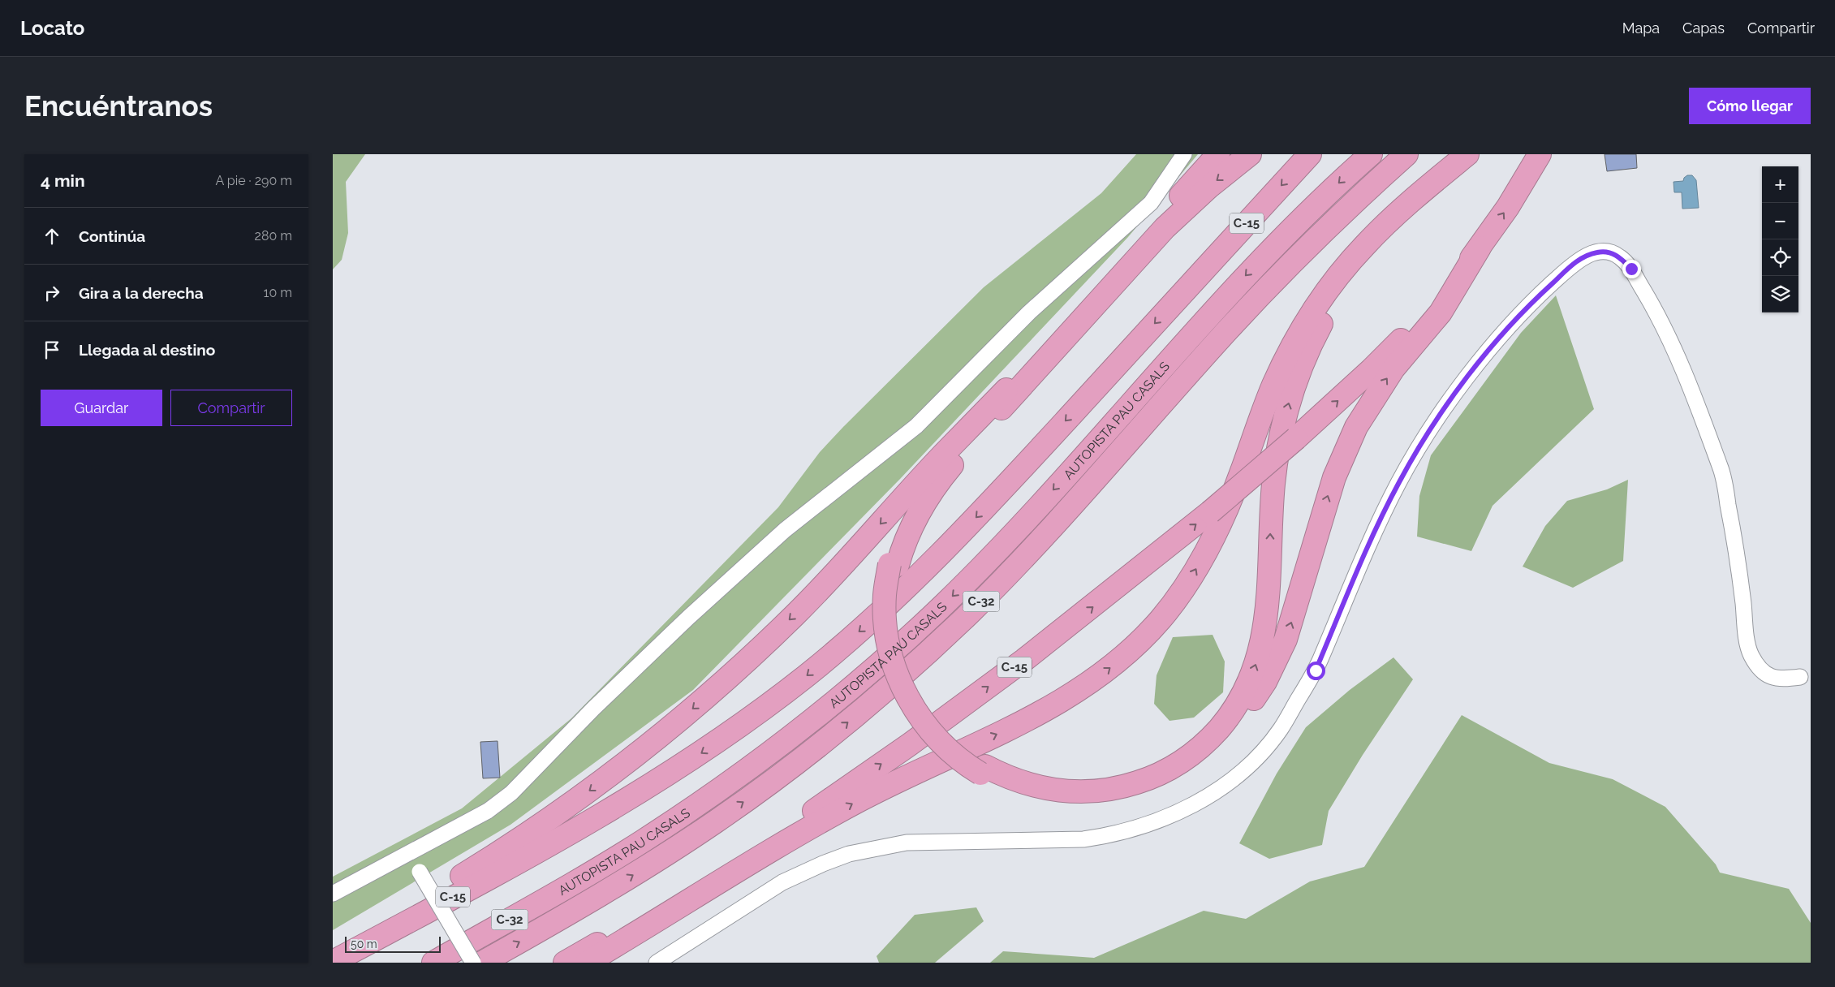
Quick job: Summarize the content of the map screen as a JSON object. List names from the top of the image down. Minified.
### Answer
{"streets":{"highway":["C-15","AUTOPISTA PAU CASALS","C-32"]},"scale_bar":"50 m","page":{"header":"Locato","nav":["Mapa","Capas","Compartir"],"buttons":["Cómo llegar",["Guardar","Compartir"]],"title":"Encuéntranos","heading":["4 min","A pie · 290 m"],"map_buttons":["+","−"],"list":[["Continúa","280 m"],["Gira a la derecha","10 m"],"Llegada al destino"],"scale":"50 m"}}
